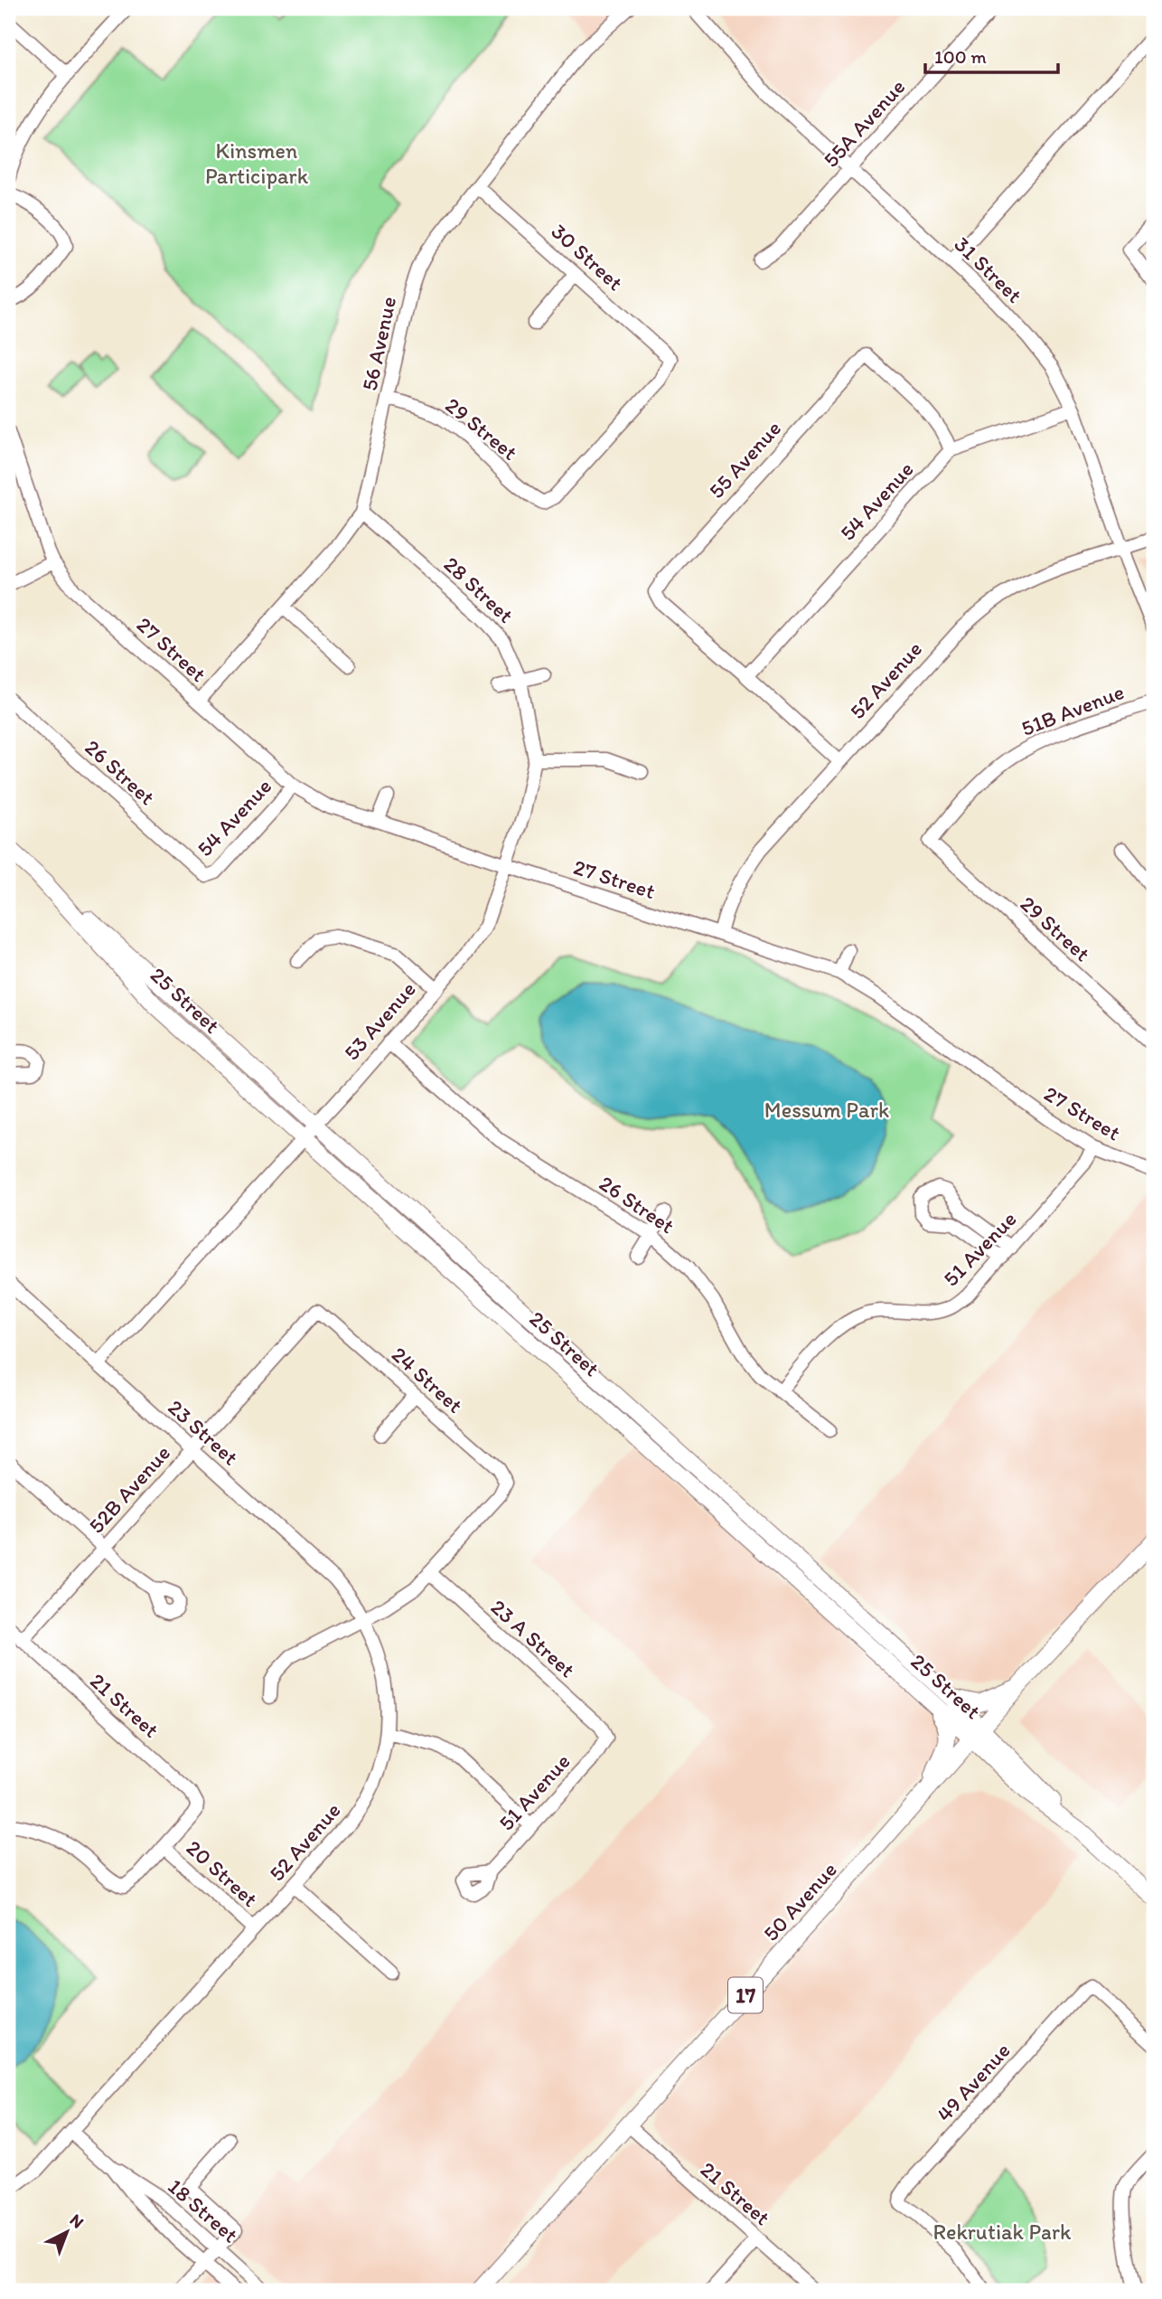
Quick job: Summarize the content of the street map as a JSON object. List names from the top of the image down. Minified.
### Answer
{"streets":{"main road":["25 Street","50 Avenue","17"],"street":["55A Avenue","30 Street","31 Street","56 Avenue","29 Street","55 Avenue","54 Avenue","28 Street","27 Street","52 Avenue","51B Avenue","26 Street","53 Avenue","51 Avenue","24 Street","23 Street","52B Avenue","23 A Street","21 Street","20 Street","49 Avenue","18 Street"]},"crossings":[["55A Avenue","31 Street"],["30 Street","56 Avenue"],["30 Street","29 Street"],["31 Street","54 Avenue"],["31 Street","52 Avenue"],["56 Avenue","29 Street"],["56 Avenue","28 Street"],["56 Avenue","27 Street"],["29 Street","51B Avenue"],["55 Avenue","54 Avenue"],["54 Avenue","27 Street"],["54 Avenue","26 Street"],["28 Street","53 Avenue"],["27 Street","52 Avenue"],["27 Street","53 Avenue"],["27 Street","51 Avenue"],["52 Avenue","23 Street"],["52 Avenue","20 Street"],["52 Avenue","18 Street"],["26 Street","53 Avenue"],["26 Street","51 Avenue"],["25 Street","53 Avenue"],["25 Street","50 Avenue"],["53 Avenue","23 Street"],["51 Avenue","23 A Street"],["24 Street","52B Avenue"],["24 Street","23 A Street"],["23 Street","52B Avenue"],["52B Avenue","21 Street"],["21 Street","20 Street"],["21 Street","50 Avenue"]],"parks":["Kinsmen Participark","Messum Park","Rekrutiak Park"],"scale_bar":"100 m","north":"top right"}
